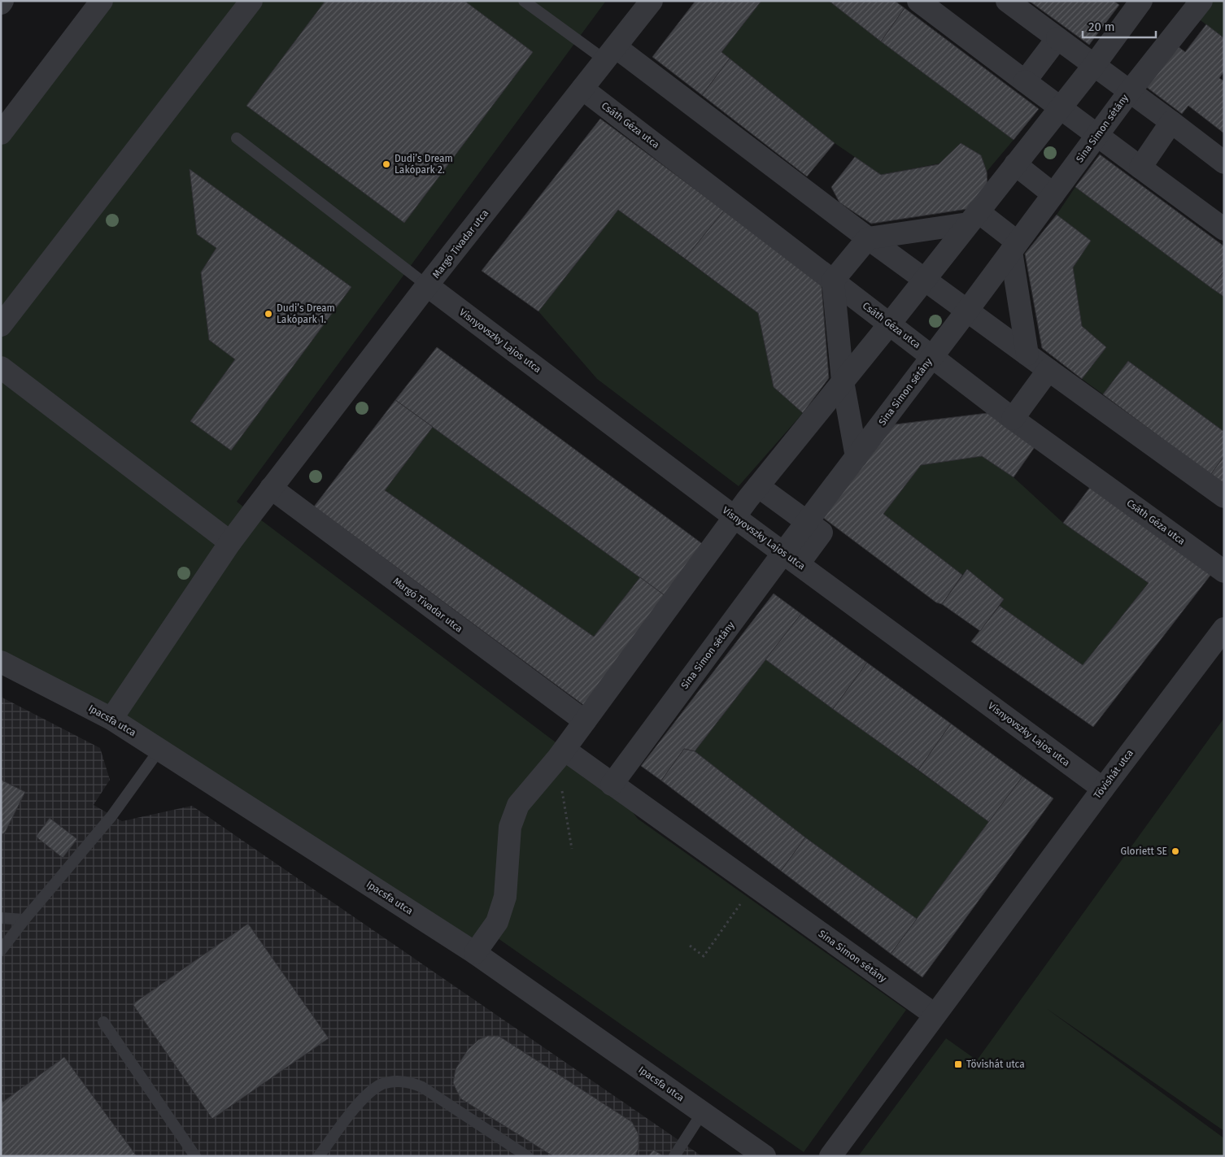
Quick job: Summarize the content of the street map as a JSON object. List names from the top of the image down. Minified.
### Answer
{"streets":{"street":["Csáth Géza utca","Sina Simon sétány","Margó Tivadar utca","Visnyovszky Lajos utca","Ipacsfa utca","Tövishát utca"]},"crossings":[["Csáth Géza utca","Sina Simon sétány"],["Csáth Géza utca","Margó Tivadar utca"],["Sina Simon sétány","Visnyovszky Lajos utca"],["Sina Simon sétány","Tövishát utca"],["Margó Tivadar utca","Visnyovszky Lajos utca"],["Margó Tivadar utca","Ipacsfa utca"],["Visnyovszky Lajos utca","Tövishát utca"]],"places":{"other":["Dudi’s Dream Lakópark 2.","Dudi’s Dream Lakópark 1.","Gloriett SE"],"transit":["Tövishát utca"]},"scale_bar":"20 m"}
